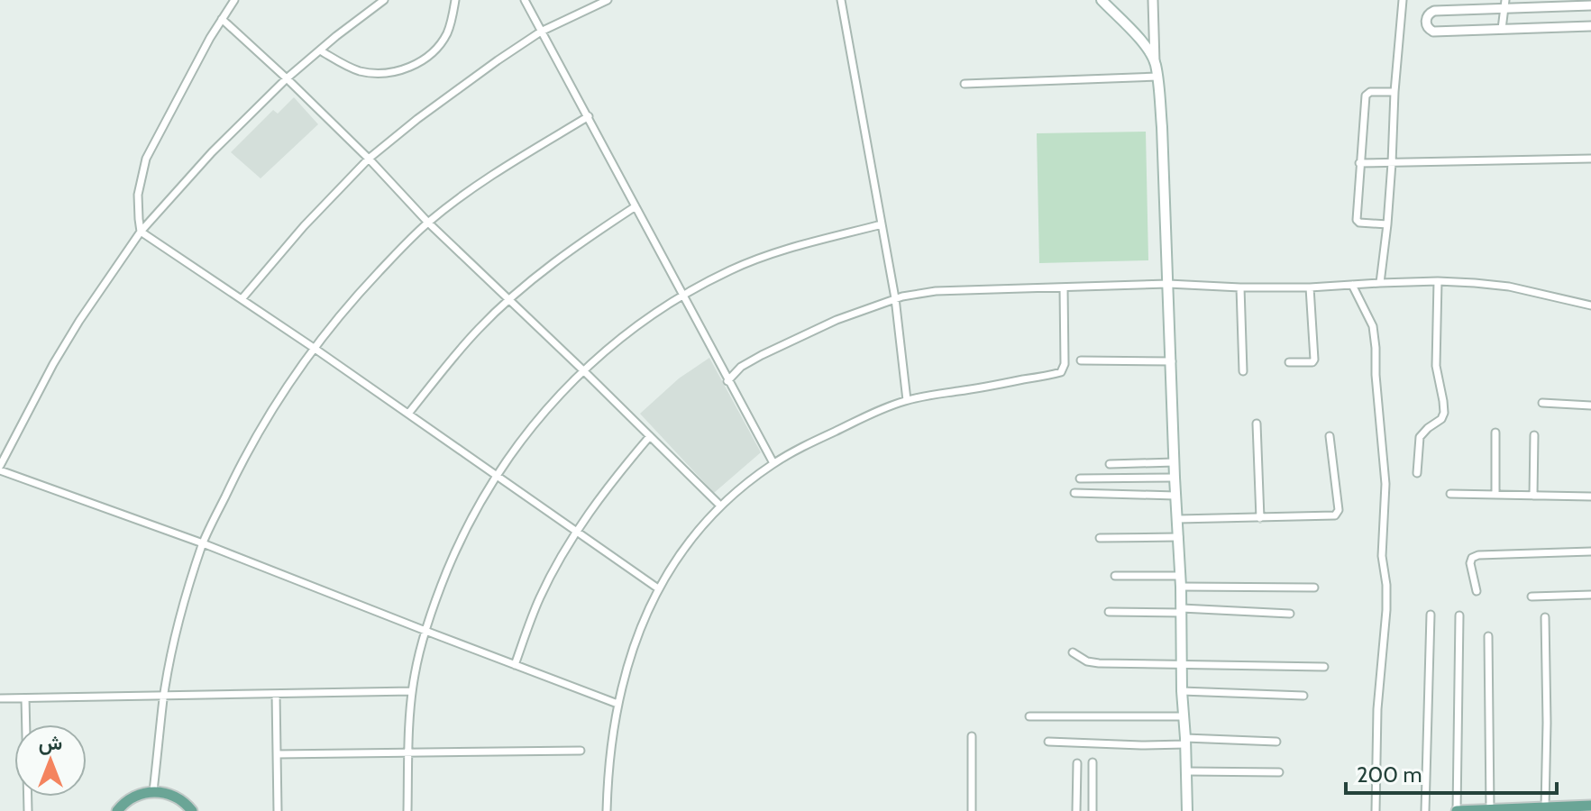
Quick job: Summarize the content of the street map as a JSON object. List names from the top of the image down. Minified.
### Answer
{"scale_bar":"200 m","north":"top"}
